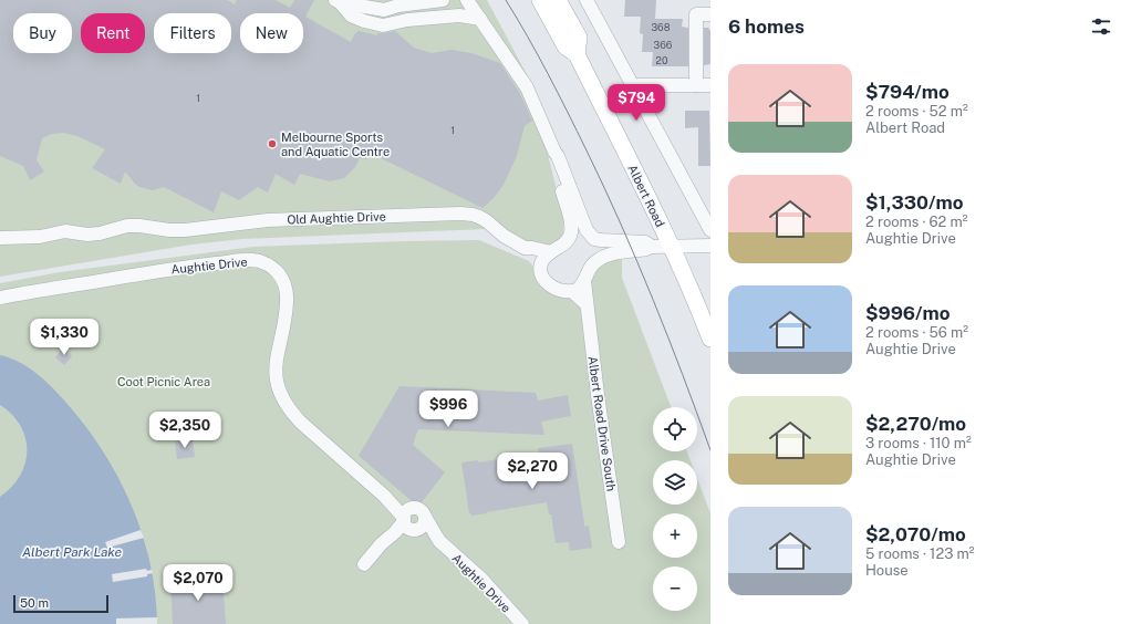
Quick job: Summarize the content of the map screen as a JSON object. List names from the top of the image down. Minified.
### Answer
{"streets":{"main road":["Albert Road"],"street":["Old Aughtie Drive","Aughtie Drive","Albert Road Drive South"]},"water":["Albert Park Lake"],"parks":["Coot Picnic Area"],"places":["Melbourne Sports and Aquatic Centre"],"house_numbers":["368","366","20","1","1"],"scale_bar":"50 m","page":{"heading":"6 homes","chip":["Buy","Rent","Filters","New"],"list":[{"name":"$794/mo","note":"2 rooms · 52 m² · Albert Road"},{"name":"$1,330/mo","note":"2 rooms · 62 m² · Aughtie Drive"},{"name":"$996/mo","note":"2 rooms · 56 m² · Aughtie Drive"},{"name":"$2,270/mo","note":"3 rooms · 110 m² · Aughtie Drive"},{"name":"$2,070/mo","note":"5 rooms · 123 m² · House"}],"price":["$794","$1,330","$996","$2,350","$2,270","$2,070"],"map_buttons":["+","−"],"scale":"50 m"}}
